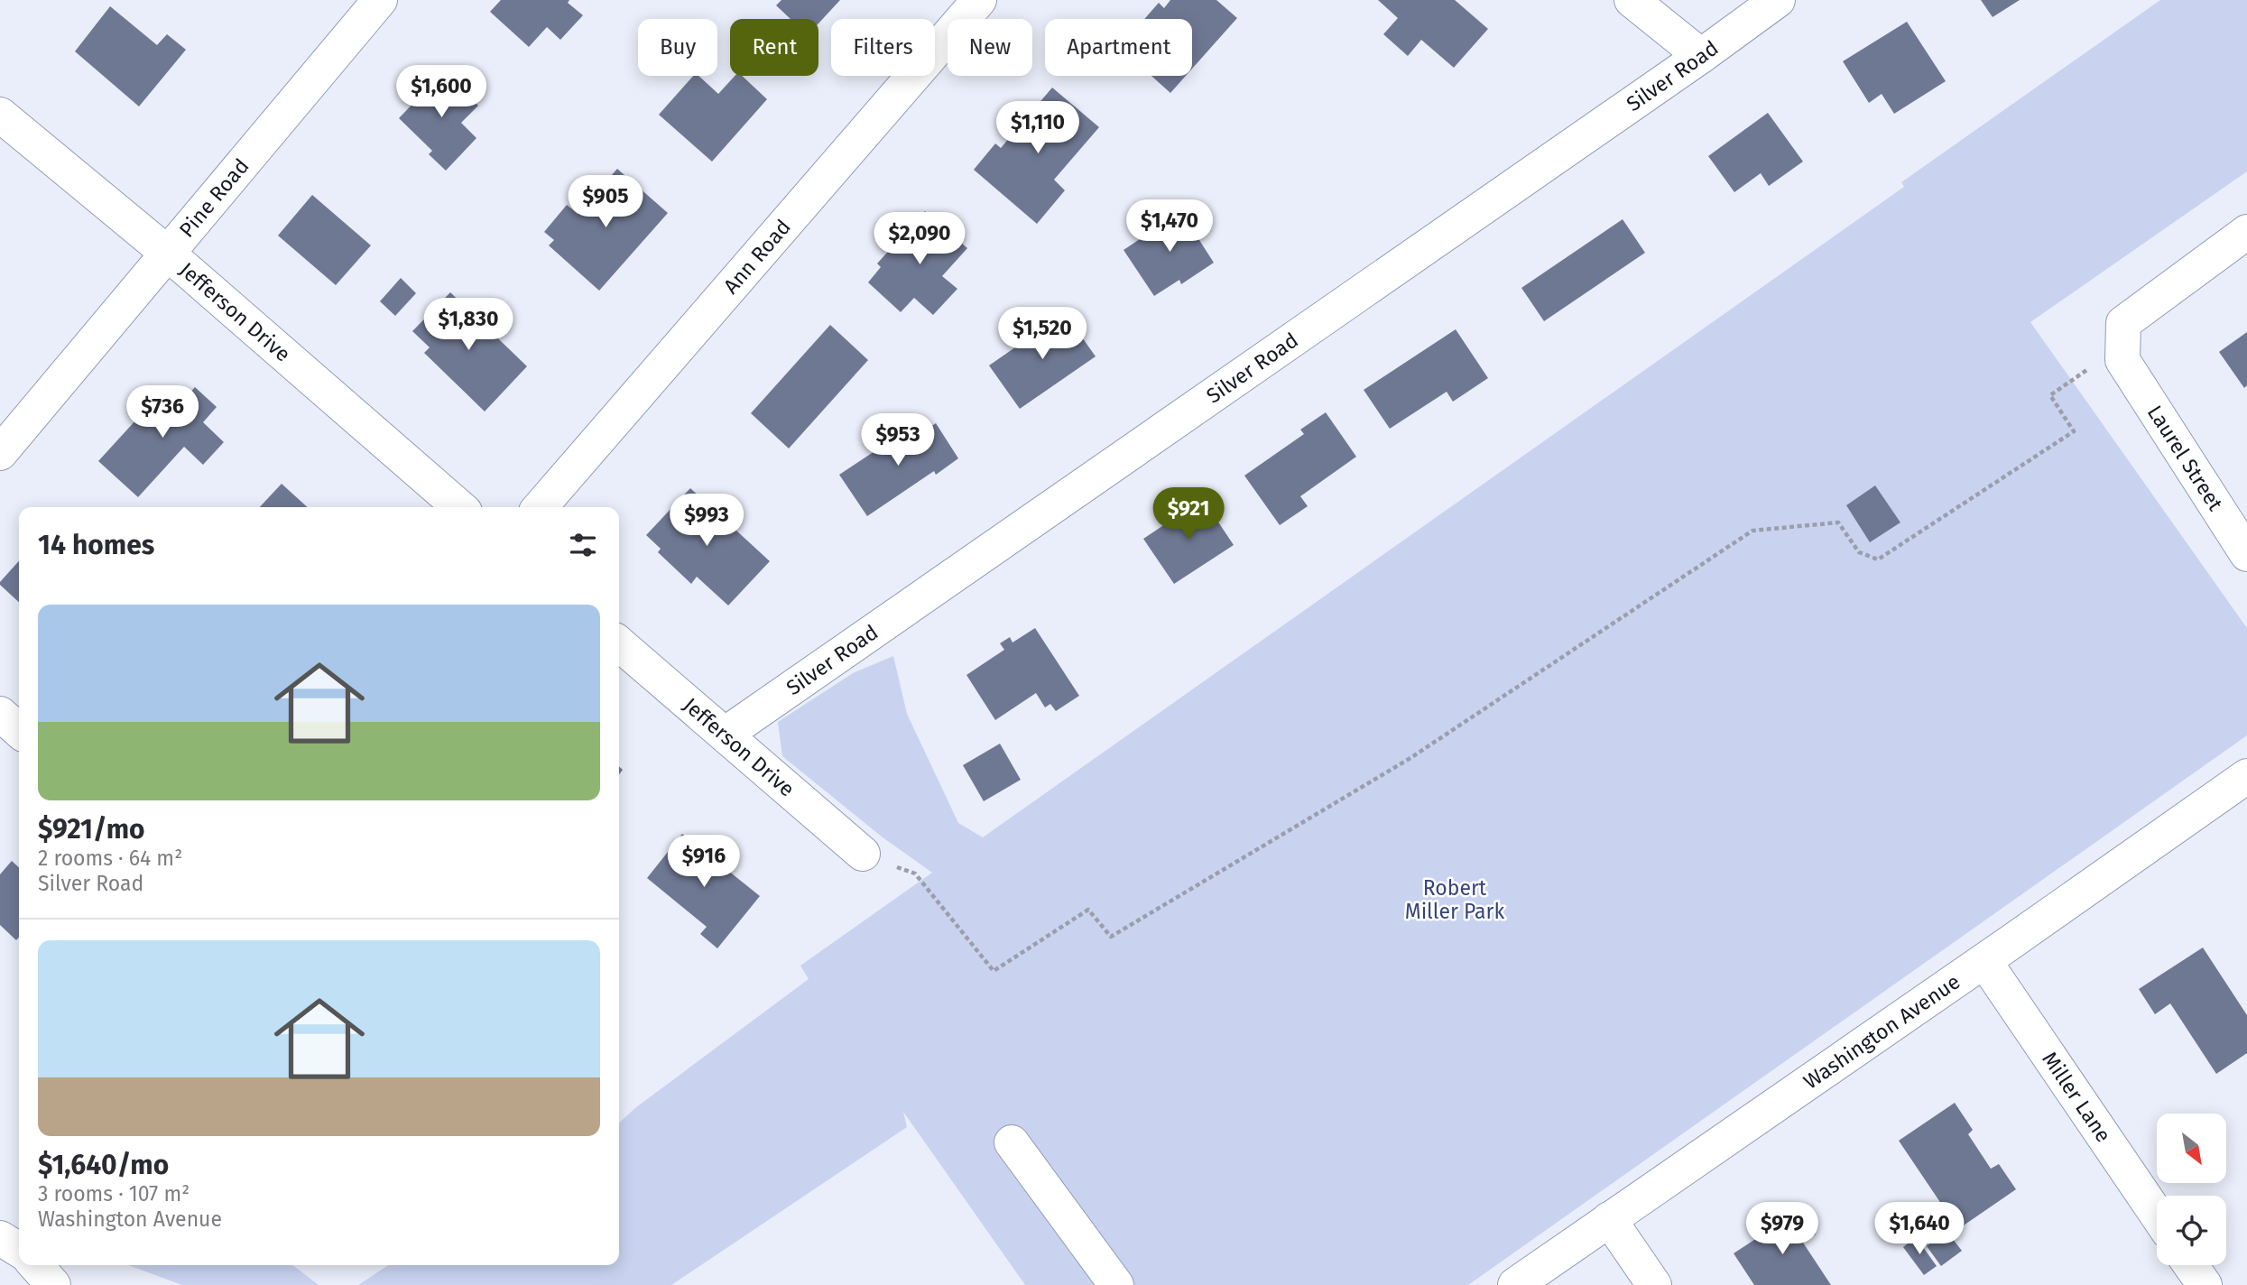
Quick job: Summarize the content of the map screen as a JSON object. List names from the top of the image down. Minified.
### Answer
{"streets":{"street":["Silver Road","Pine Road","Ann Road","Jefferson Drive","Laurel Street","Washington Avenue","Miller Lane"]},"crossings":[["Silver Road","Jefferson Drive"],["Pine Road","Jefferson Drive"],["Washington Avenue","Miller Lane"]],"parks":["Robert Miller Park"],"north":"bottom right","page":{"chip":["Buy","Rent","Filters","New","Apartment"],"price":["$1,600","$1,110","$905","$1,470","$2,090","$1,830","$1,520","$736","$953","$921","$993","$916","$979","$1,640"],"heading":"14 homes","list":[{"name":"$921/mo","note":"2 rooms · 64 m² · Silver Road"},{"name":"$1,640/mo","note":"3 rooms · 107 m² · Washington Avenue"}]}}
